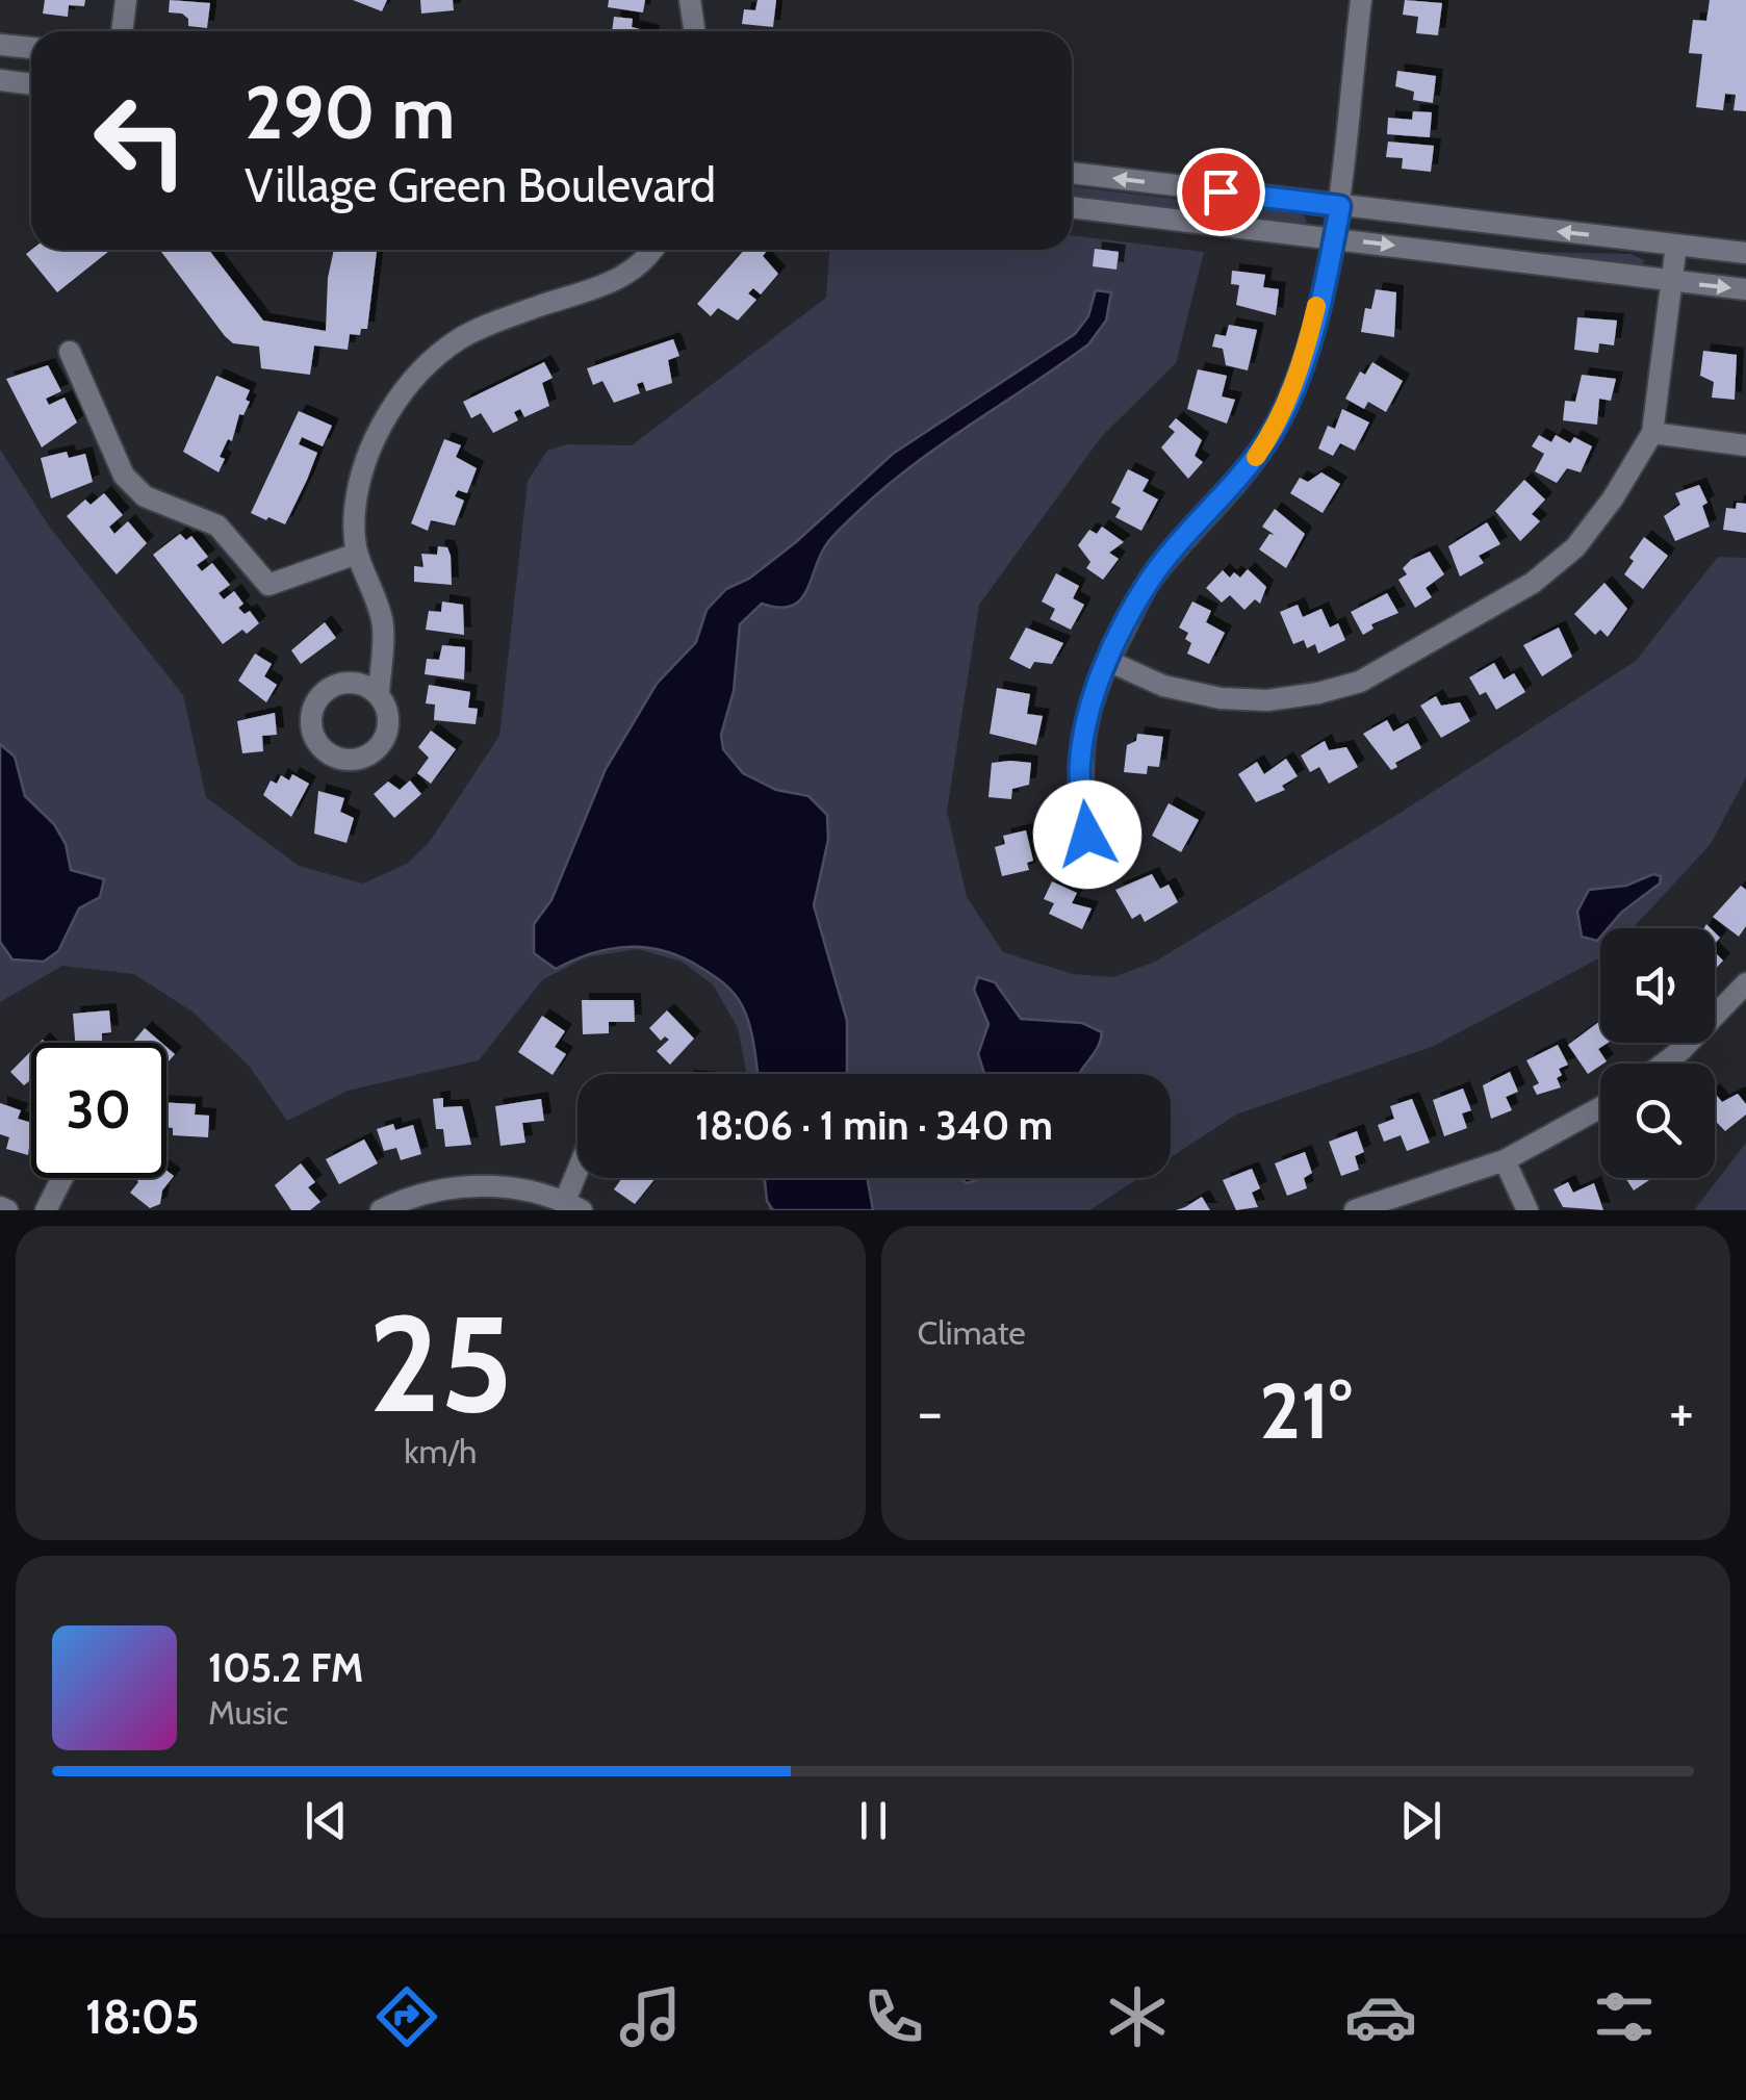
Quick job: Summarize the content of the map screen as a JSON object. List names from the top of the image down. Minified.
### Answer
{"page":{"turn":["290 m","Village Green Boulevard"],"limit":"30","trip":"18:06 · 1 min · 340 m","tile":[["25","km/h"],"Climate"],"heat":["−","21°","+"],"song":["105.2 FM","Music"],"tabs":"18:05"}}
